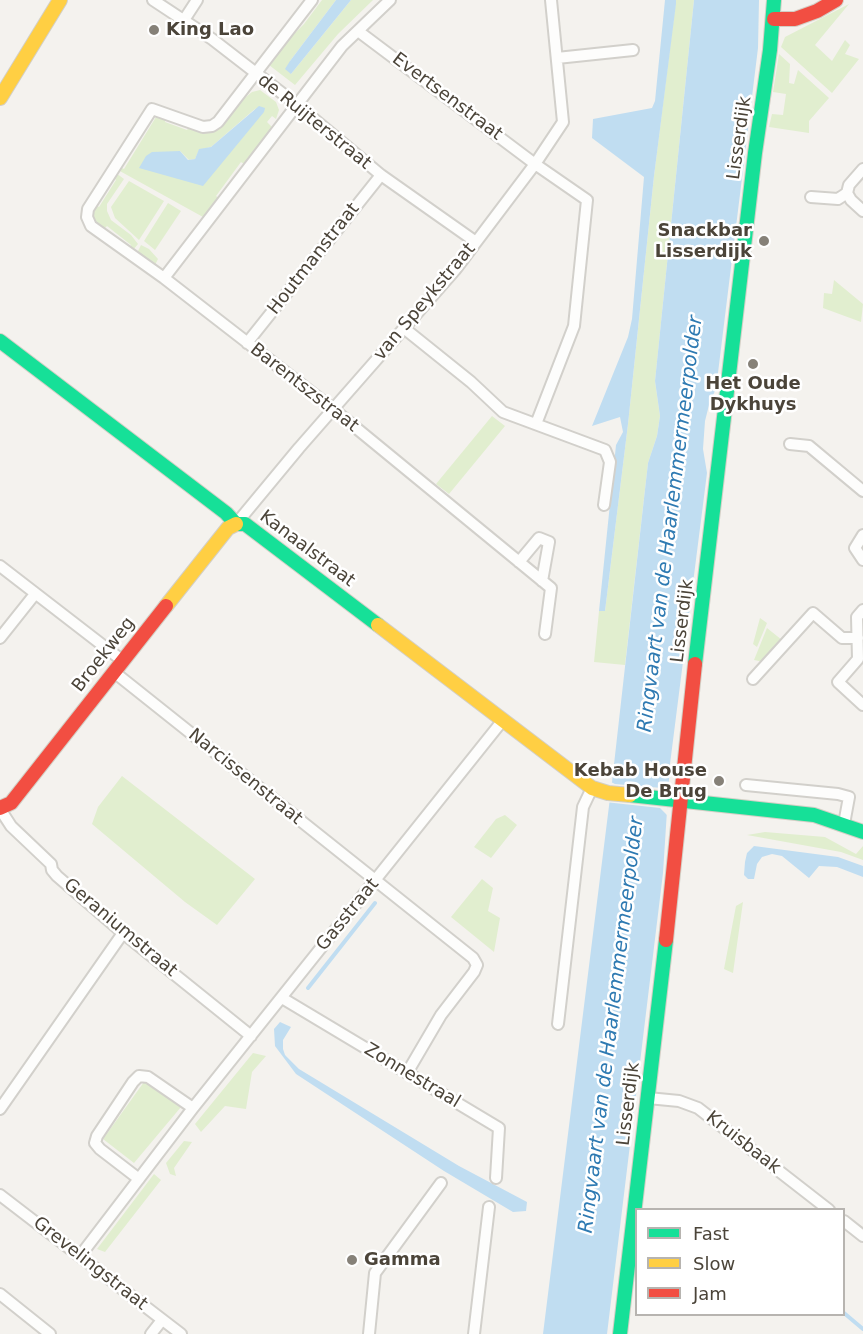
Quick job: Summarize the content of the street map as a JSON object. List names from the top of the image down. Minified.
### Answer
{"streets":{"street":["Evertsenstraat","de Ruijterstraat","Lisserdijk","Houtmanstraat","van Speykstraat","Barentszstraat","Kanaalstraat","Broekweg","Narcissenstraat","Gasstraat","Geraniumstraat","Zonnestraal","Kruisbaak","Grevelingstraat"]},"crossings":[["Evertsenstraat","van Speykstraat"],["de Ruijterstraat","Houtmanstraat"],["de Ruijterstraat","van Speykstraat"],["de Ruijterstraat","Barentszstraat"],["Lisserdijk","Kanaalstraat"],["Lisserdijk","Kruisbaak"],["Houtmanstraat","Barentszstraat"],["van Speykstraat","Barentszstraat"],["van Speykstraat","Kanaalstraat"],["van Speykstraat","Broekweg"],["Kanaalstraat","Broekweg"],["Kanaalstraat","Gasstraat"],["Broekweg","Narcissenstraat"],["Broekweg","Geraniumstraat"],["Narcissenstraat","Gasstraat"],["Narcissenstraat","Zonnestraal"],["Gasstraat","Geraniumstraat"],["Gasstraat","Zonnestraal"],["Gasstraat","Grevelingstraat"]],"water":["Ringvaart van de Haarlemmermeerpolder"],"places":["King Lao","Snackbar Lisserdijk","Het Oude Dykhuys","Kebab House De Brug","Gamma"],"legend":["Fast","Slow","Jam"]}
